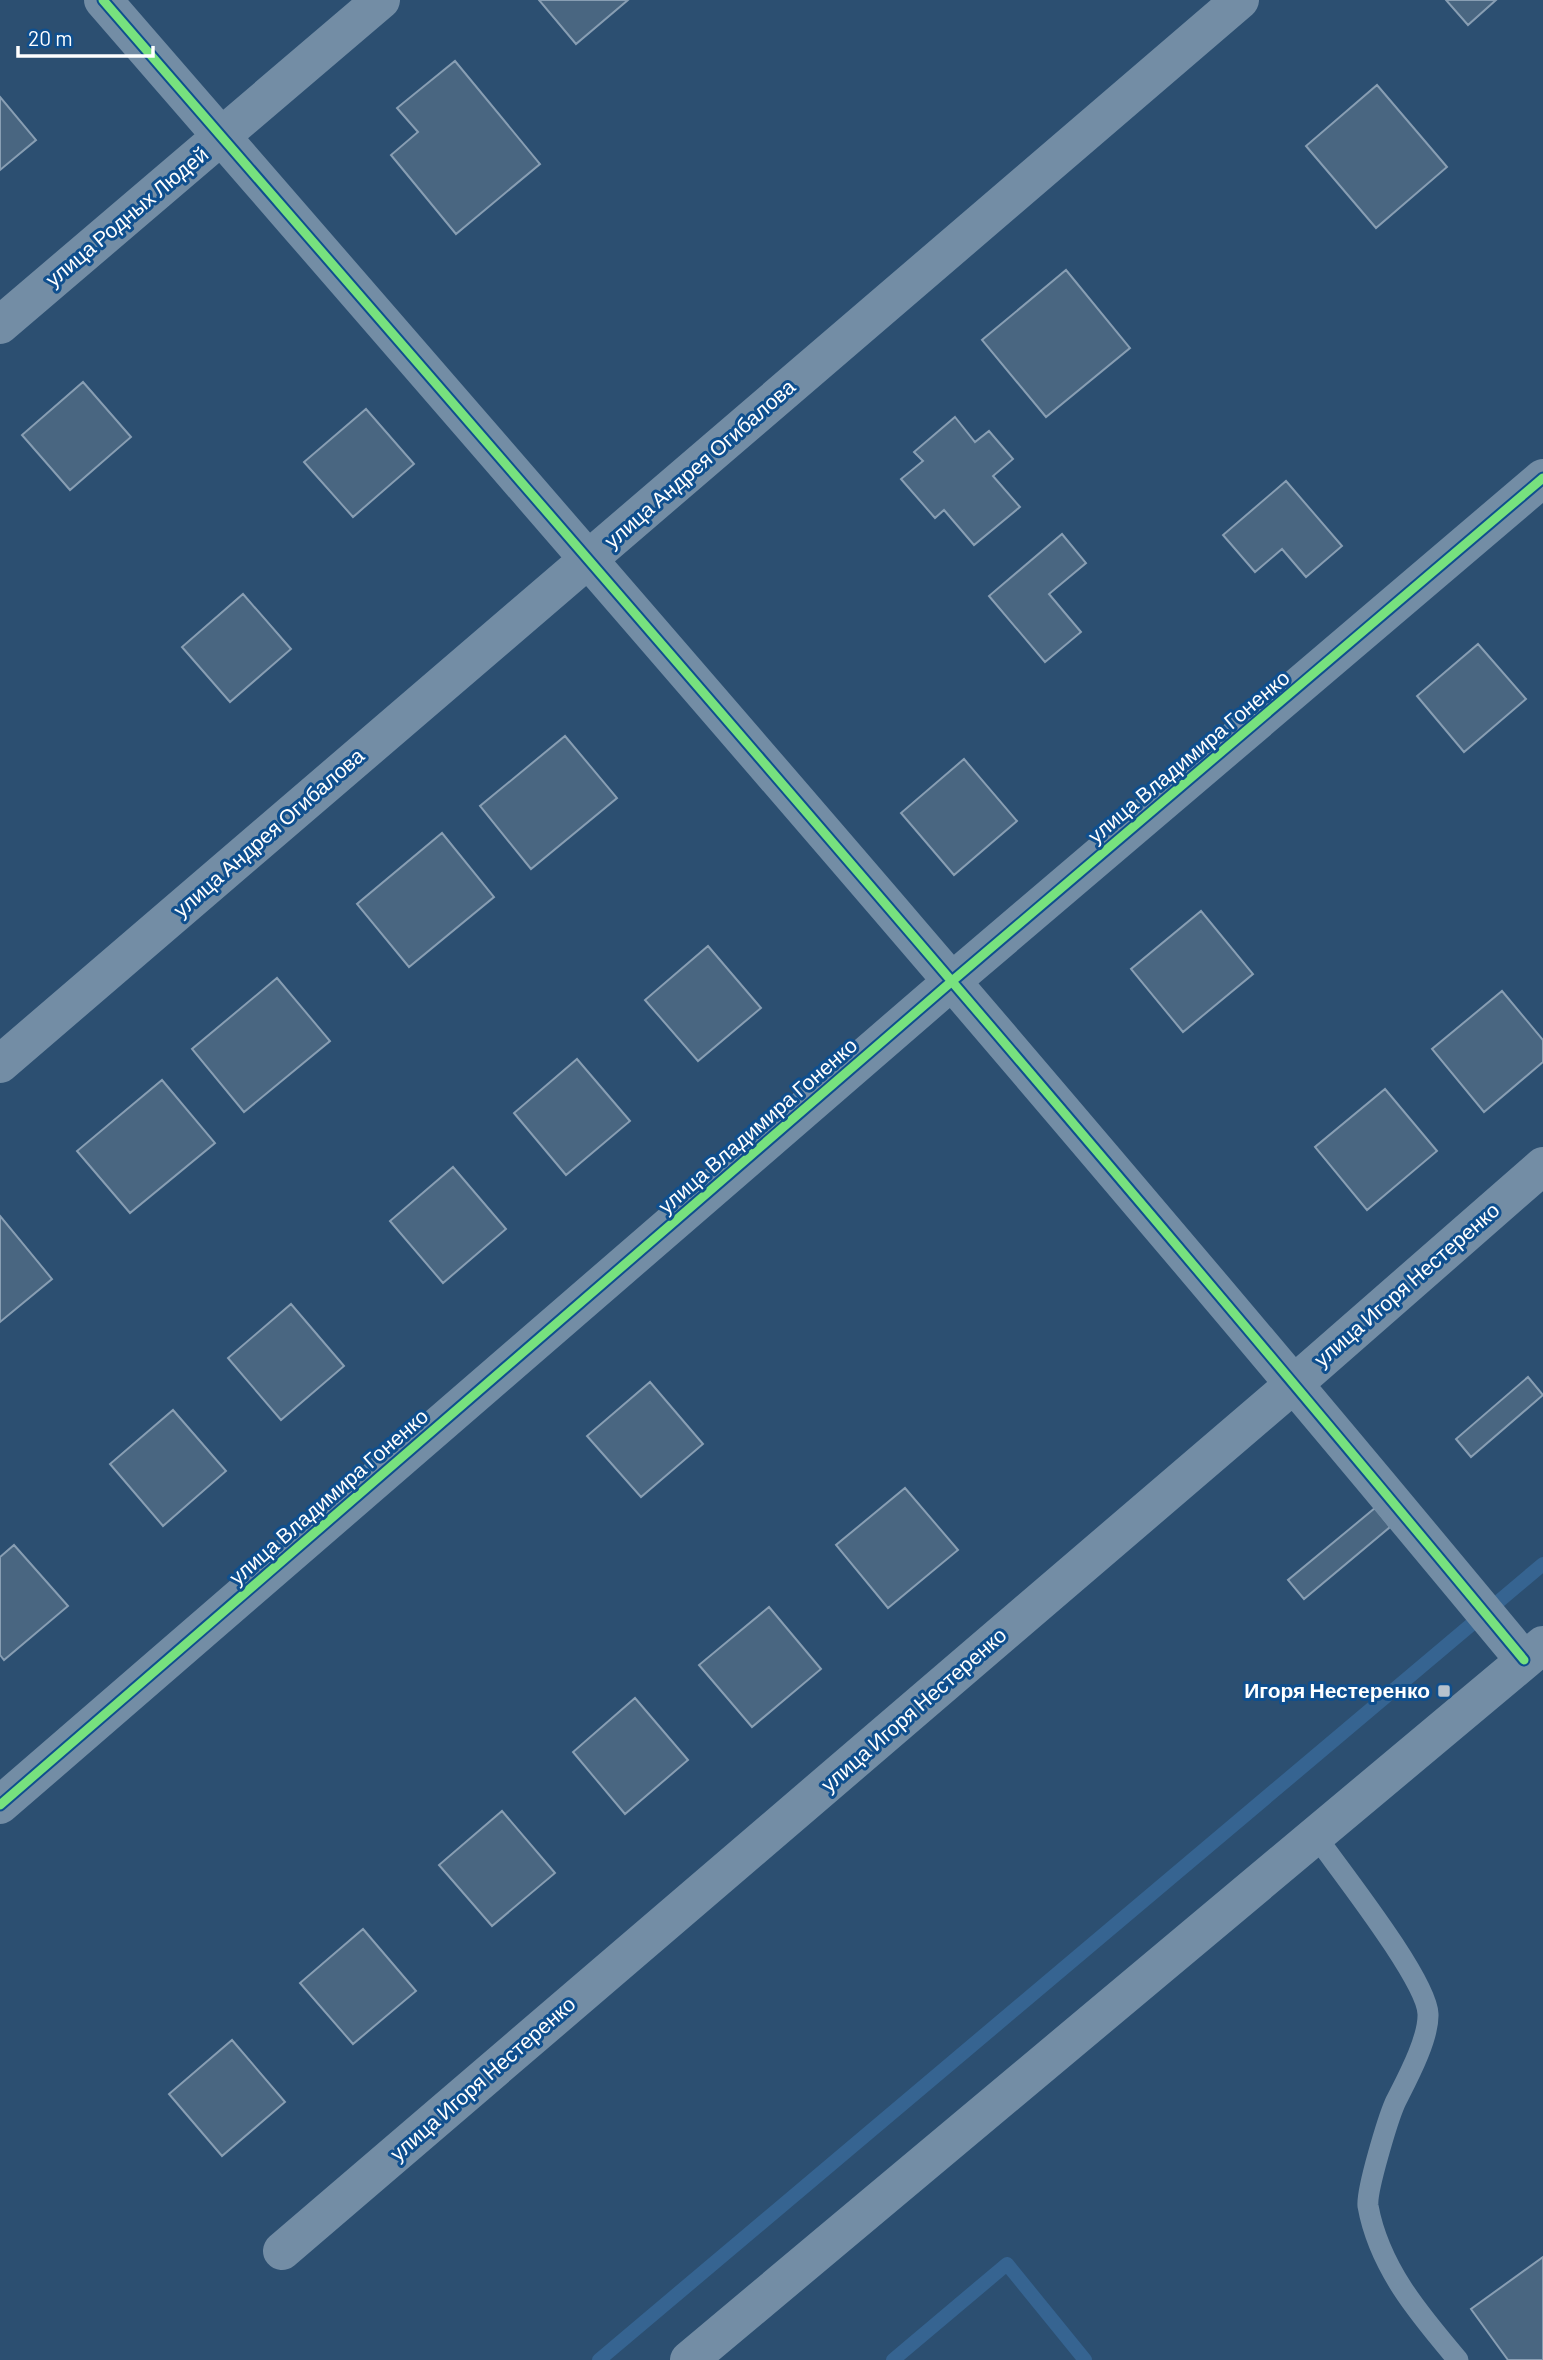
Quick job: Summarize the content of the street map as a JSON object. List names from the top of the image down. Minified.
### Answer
{"streets":{"street":["улица Родных Людей","улица Андрея Огибалова","улица Владимира Гоненко","улица Игоря Нестеренко"]},"places":{"transit":["Игоря Нестеренко"]},"scale_bar":"20 m"}
